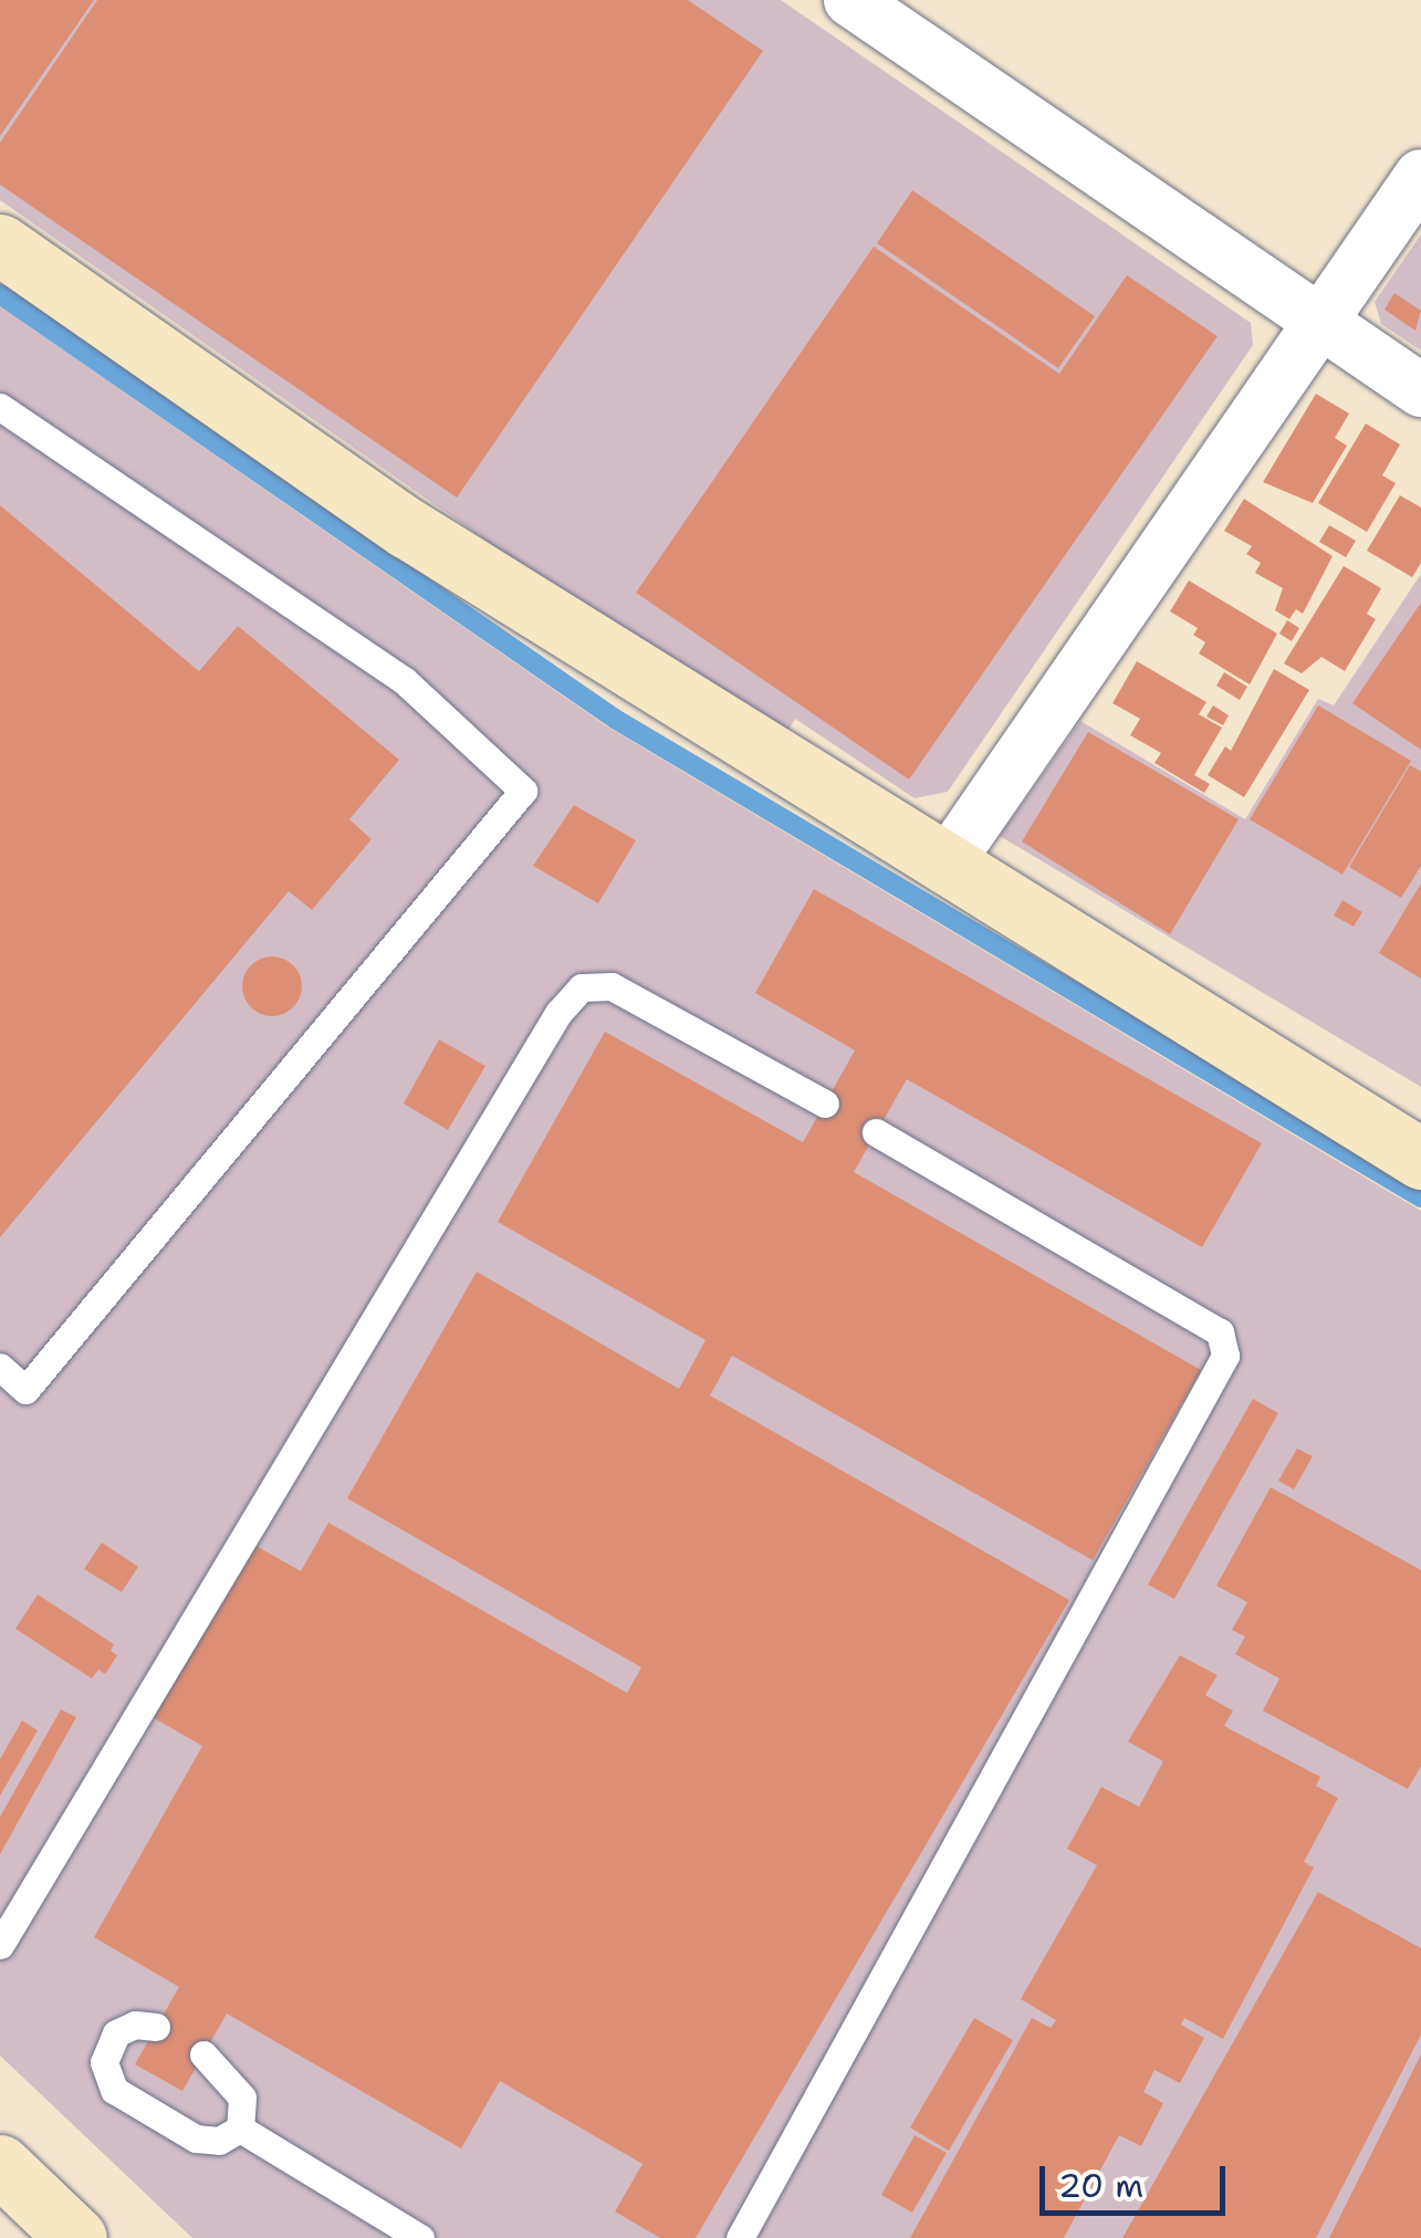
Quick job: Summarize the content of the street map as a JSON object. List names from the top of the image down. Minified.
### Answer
{"scale_bar":"20 m"}
